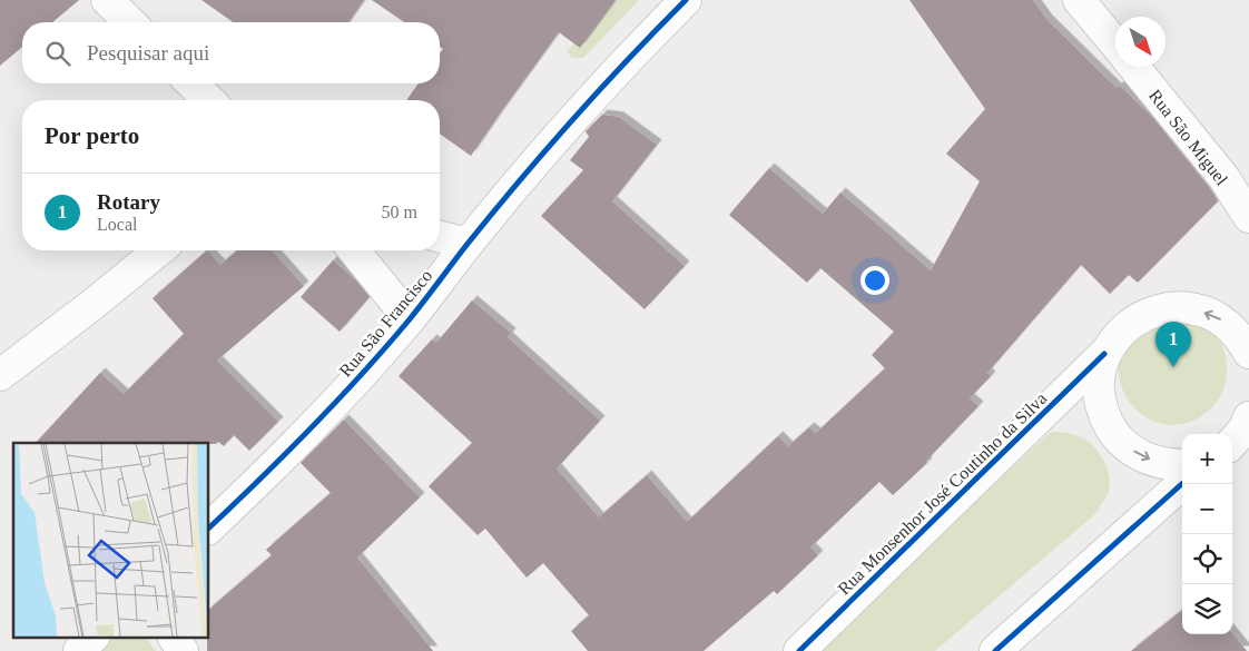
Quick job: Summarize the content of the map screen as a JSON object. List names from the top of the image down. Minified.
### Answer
{"streets":{"street":["Rua São Miguel","Rua São Francisco","Rua Monsenhor José Coutinho da Silva"]},"north":"bottom right","page":{"search":"Pesquisar aqui","heading":"Por perto","list":[{"mark":"1","name":"Rotary","note":"Local","value":"50 m"}],"pins":"1","map_buttons":["+","−"]}}
